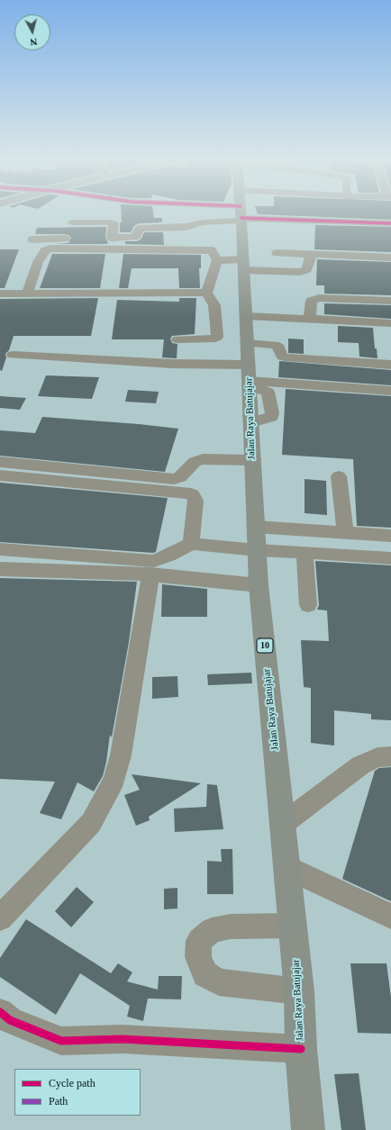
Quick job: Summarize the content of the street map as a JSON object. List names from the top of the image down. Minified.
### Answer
{"streets":{"highway":["Jalan Raya Batujajar","10"]},"legend":["Cycle path","Path"],"north":"bottom"}
